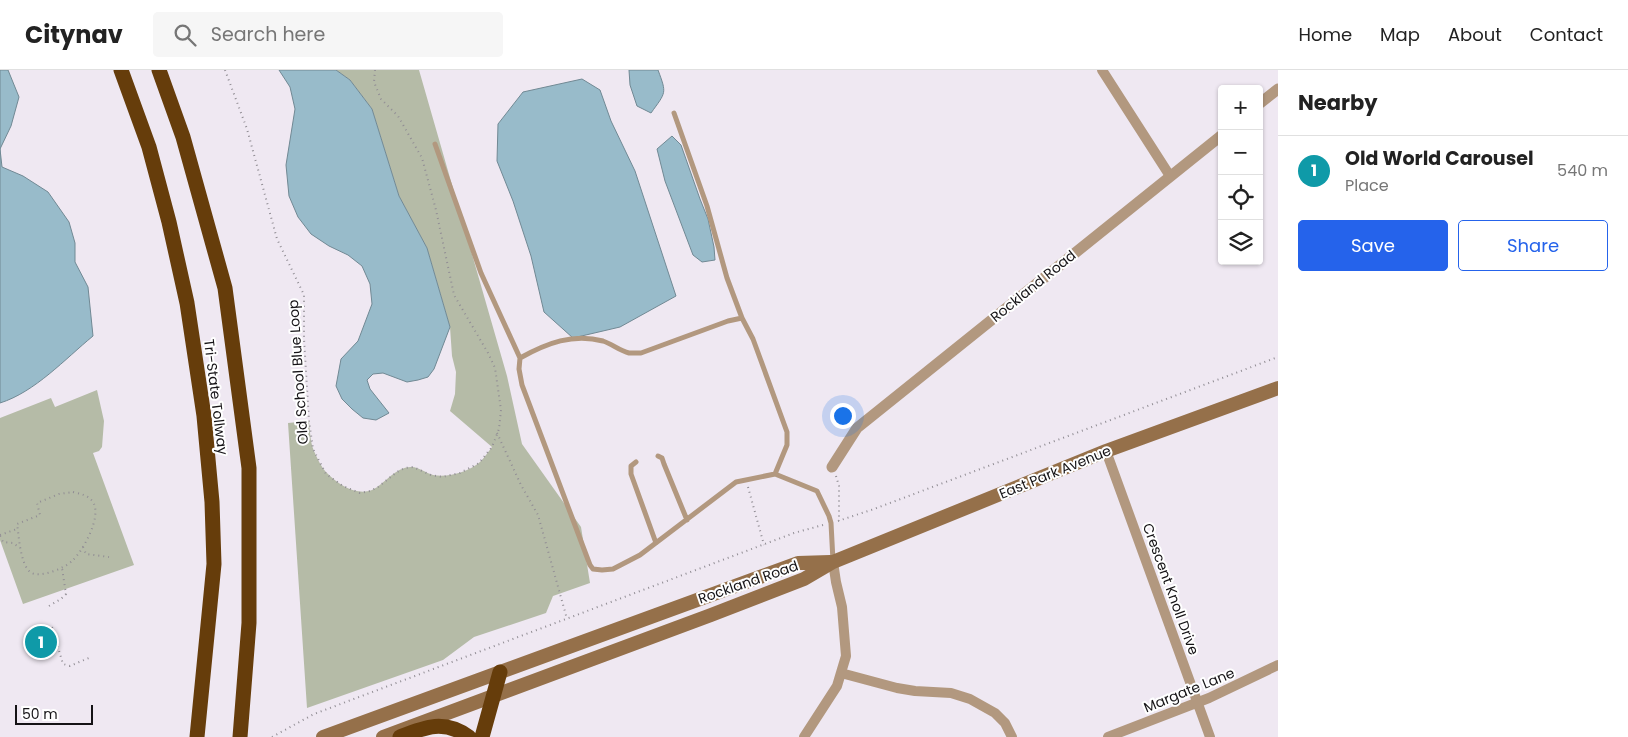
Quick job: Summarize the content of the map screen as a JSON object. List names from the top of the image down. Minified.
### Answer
{"streets":{"highway":["Tri-State Tollway"],"main road":["Rockland Road","East Park Avenue"],"street":["Crescent Knoll Drive","Margate Lane"],"path":["Old School Blue Loop"]},"crossings":[["Rockland Road","East Park Avenue"],["East Park Avenue","Crescent Knoll Drive"],["Crescent Knoll Drive","Margate Lane"]],"scale_bar":"50 m","page":{"header":"Citynav","search":"Search here","nav":["Home","Map","About","Contact"],"heading":"Nearby","map_buttons":["+","−"],"list":[{"mark":"1","name":"Old World Carousel","note":"Place","value":"540 m"}],"buttons":["Save","Share"],"pins":"1","scale":"50 m"}}
